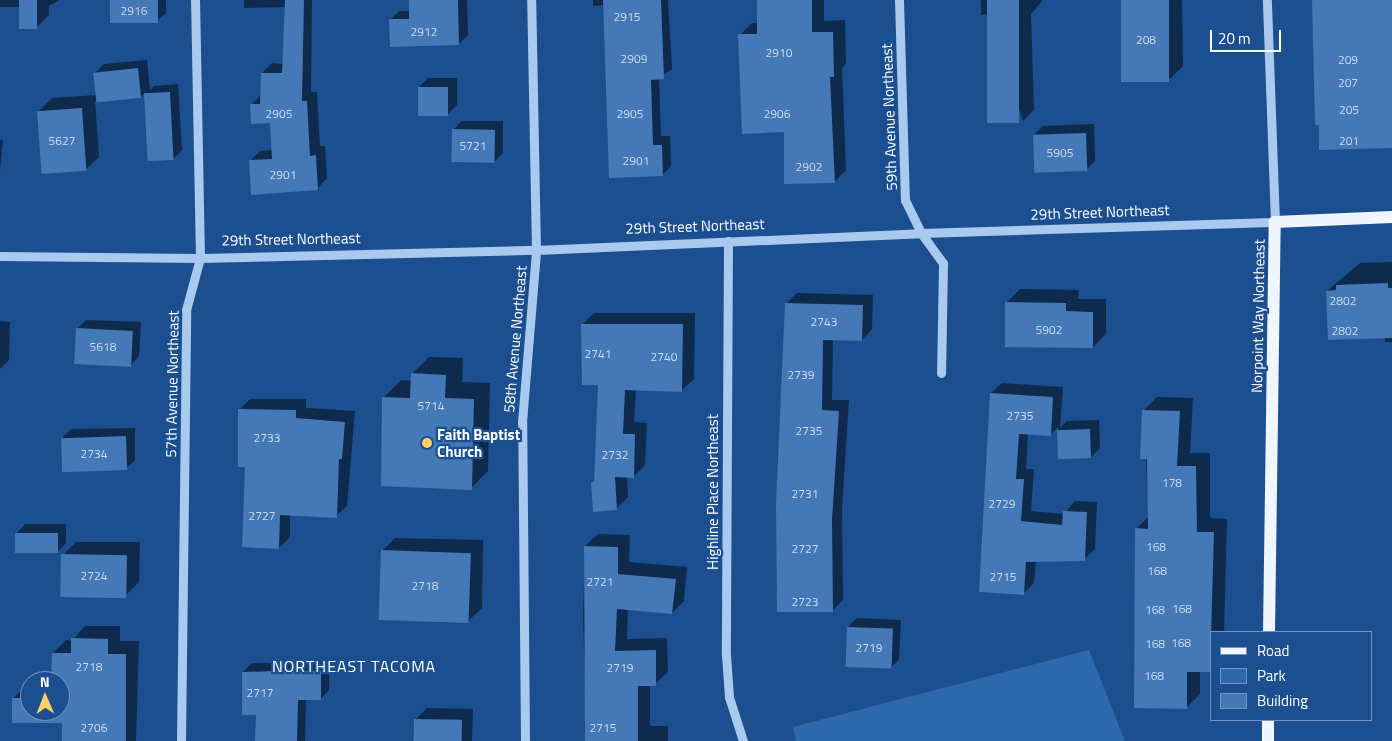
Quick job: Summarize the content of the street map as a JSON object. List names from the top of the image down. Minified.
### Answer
{"streets":{"main road":["29th Street Northeast","Norpoint Way Northeast"],"street":["59th Avenue Northeast","58th Avenue Northeast","57th Avenue Northeast","Highline Place Northeast"]},"crossings":[["59th Avenue Northeast","29th Street Northeast"],["29th Street Northeast","Norpoint Way Northeast"],["29th Street Northeast","58th Avenue Northeast"],["29th Street Northeast","57th Avenue Northeast"],["29th Street Northeast","Highline Place Northeast"]],"districts":["NORTHEAST TACOMA"],"places":["Faith Baptist Church"],"house_numbers":["2916","2915","2912","208","2910","2909","209","207","205","2905","2905","2906","5627","201","5721","5905","2901","2902","2901","2802","2743","5902","2802","5618","2741","2740","2739","5714","2735","2735","2733","2734","2732","178","2731","2729","2727","168","2727","168","2724","2715","2721","2718","2723","168","168","168","168","2719","2718","2719","168","2717","2706","2715"],"legend":["Road","Park","Building"],"scale_bar":"20 m","north":"top"}
